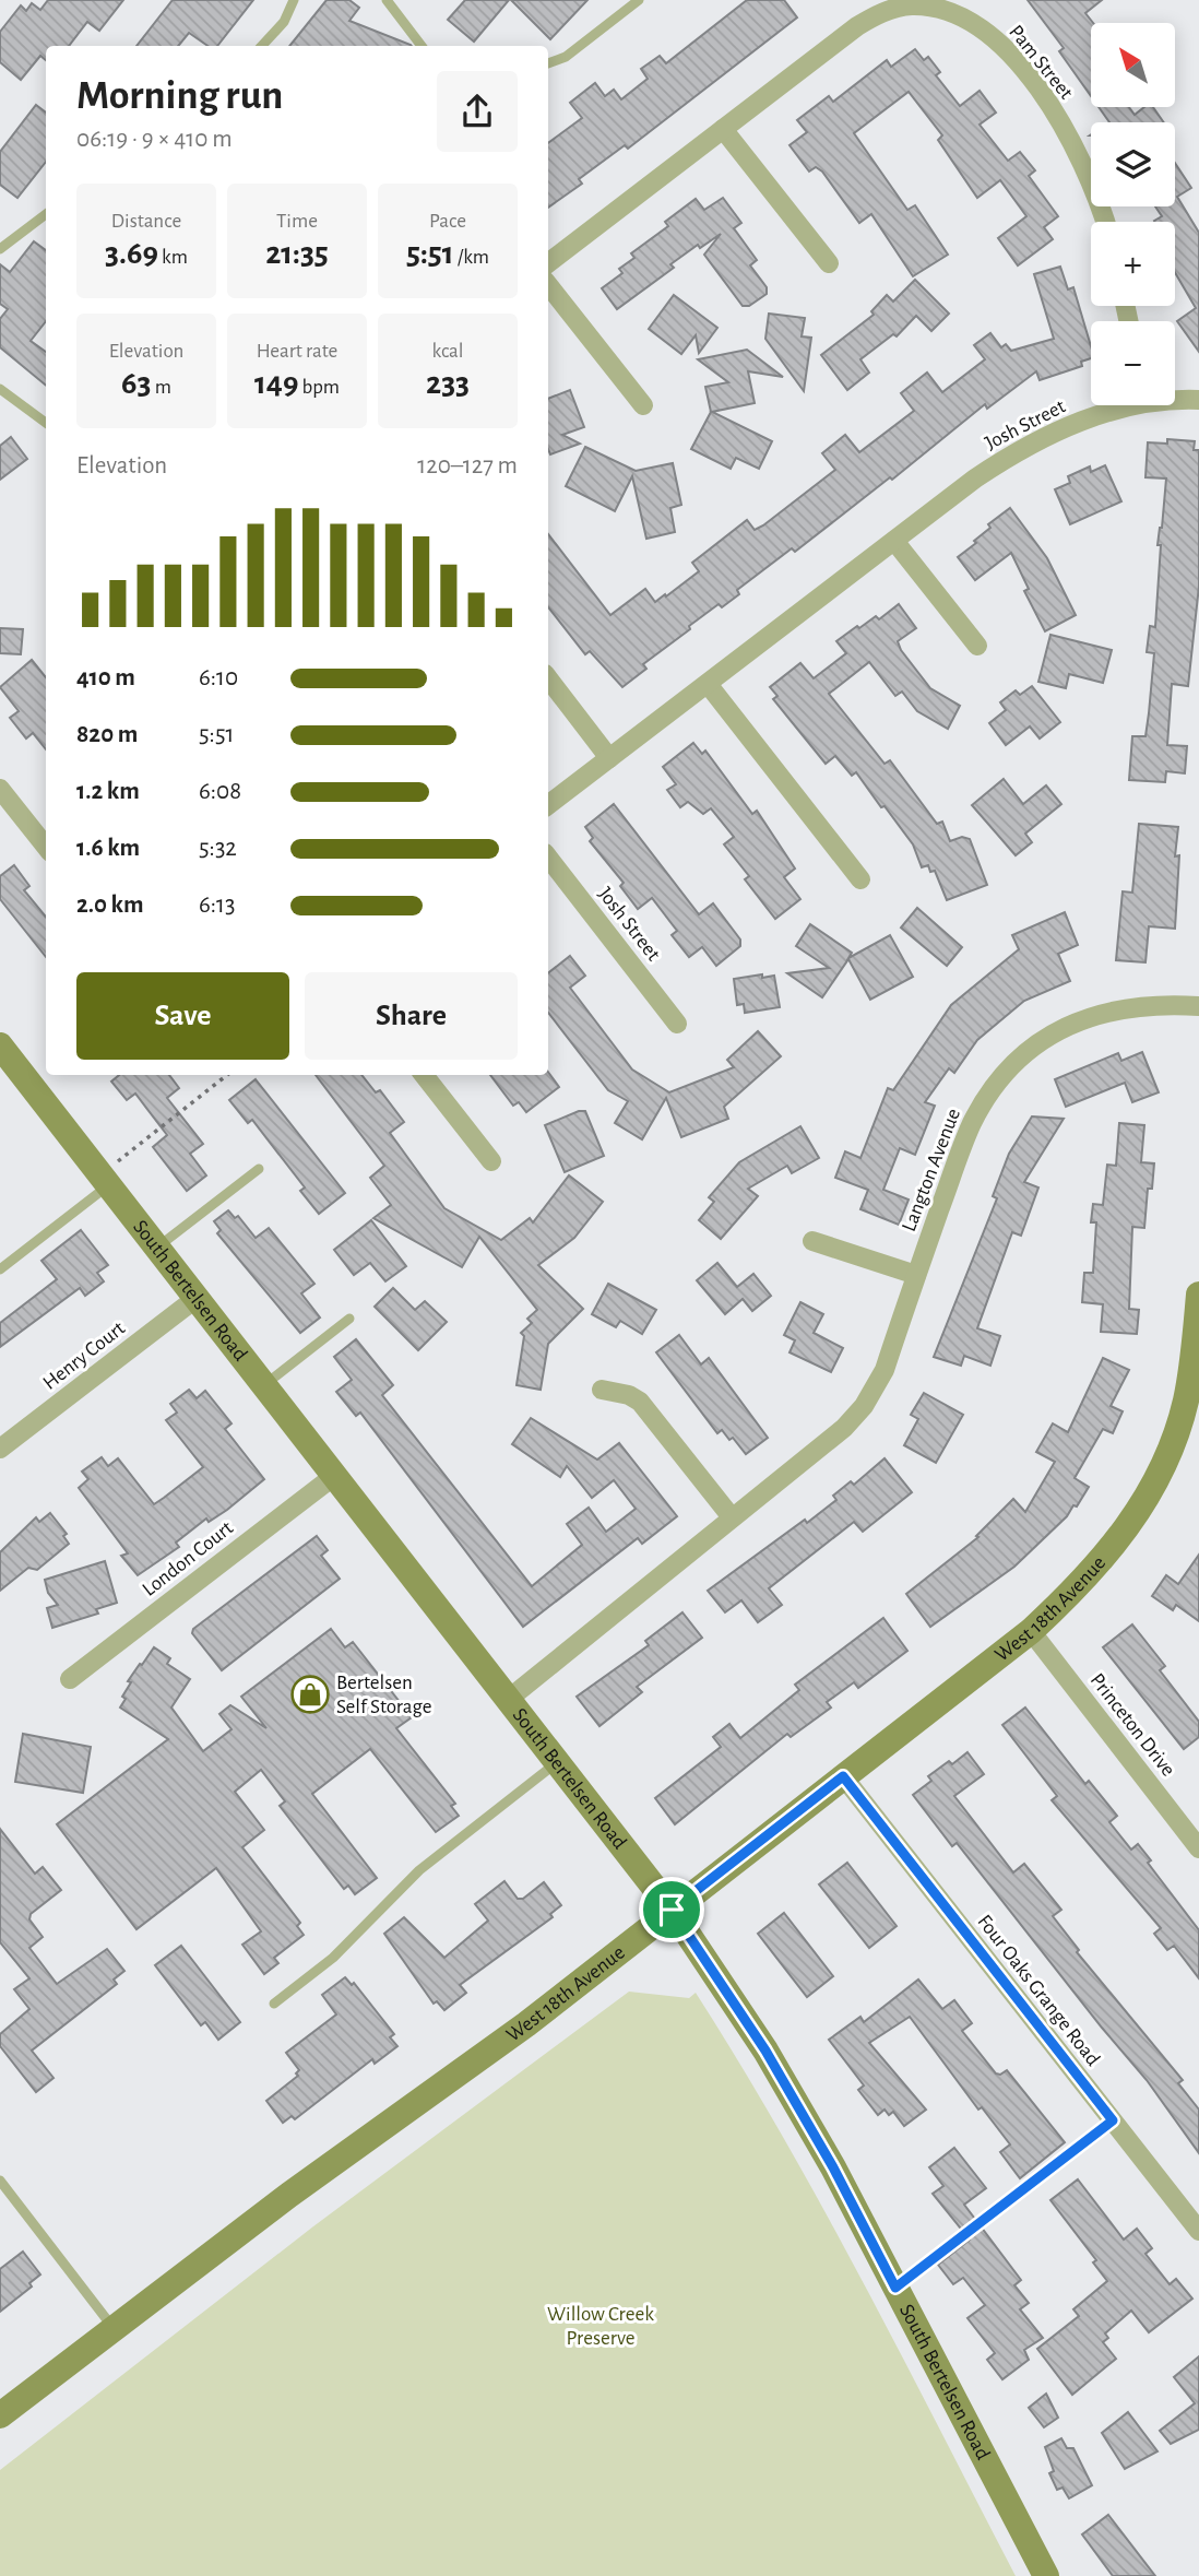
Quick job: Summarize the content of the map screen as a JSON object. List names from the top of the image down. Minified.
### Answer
{"streets":{"main road":["South Bertelsen Road","West 18th Avenue"],"street":["Pam Street","Josh Street","Langton Avenue","Henry Court","London Court","Princeton Drive","Four Oaks Grange Road"]},"crossings":[["Langton Avenue","South Bertelsen Road"],["South Bertelsen Road","Henry Court"],["South Bertelsen Road","London Court"],["South Bertelsen Road","West 18th Avenue"],["West 18th Avenue","Princeton Drive"],["West 18th Avenue","Four Oaks Grange Road"]],"parks":["Willow Creek Preserve"],"places":{"shop":["Bertelsen Self Storage"]},"north":"top left","page":{"map_buttons":["+","−"],"heading":["Morning run","06:19 · 9 × 410 m"],"stats":[["Distance","3.69 km"],["Time","21:35"],["Pace","5:51 /km"],["Elevation","63 m"],["Heart rate","149 bpm"],["kcal","233"]],"chart":["Elevation","120–127 m"],"list":[{"name":"410 m","note":"6:10"},{"name":"820 m","note":"5:51"},{"name":"1.2 km","note":"6:08"},{"name":"1.6 km","note":"5:32"},{"name":"2.0 km","note":"6:13"}],"buttons":["Save","Share"]}}
